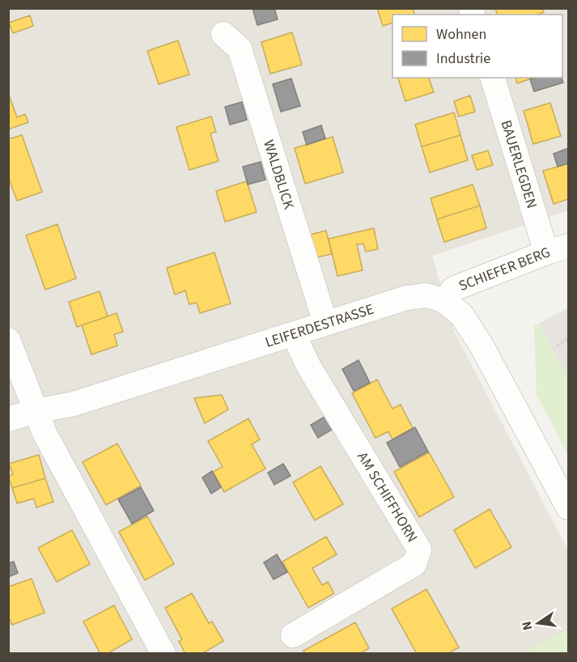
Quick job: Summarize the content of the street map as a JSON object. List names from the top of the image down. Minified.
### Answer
{"streets":{"street":["BAUERLEGDEN","WALDBLICK","SCHIEFER BERG","LEIFERDESTRASSE","AM SCHIFFHORN"]},"crossings":[["BAUERLEGDEN","SCHIEFER BERG"],["WALDBLICK","LEIFERDESTRASSE"],["SCHIEFER BERG","LEIFERDESTRASSE"],["LEIFERDESTRASSE","AM SCHIFFHORN"]],"legend":["Wohnen","Industrie"],"north":"left"}
